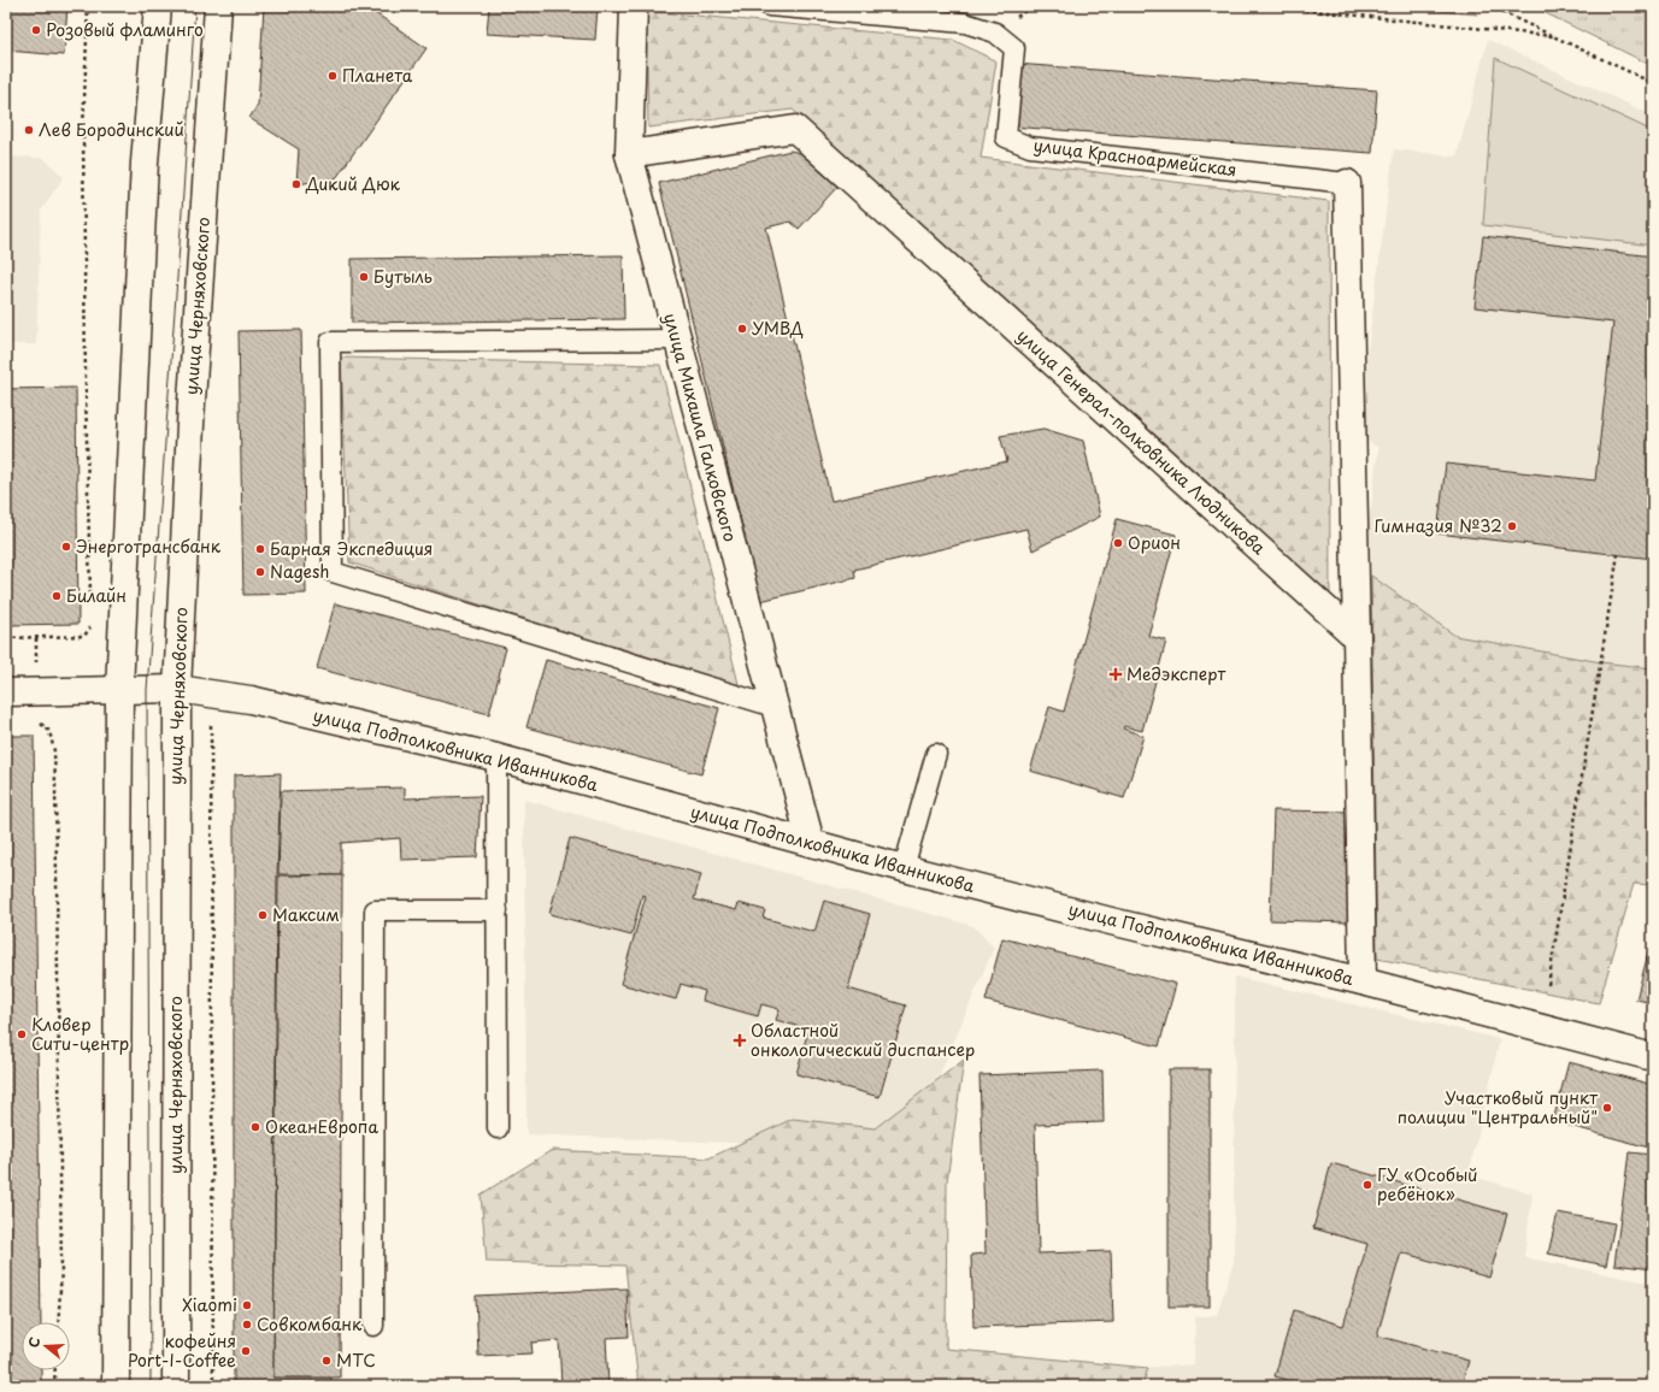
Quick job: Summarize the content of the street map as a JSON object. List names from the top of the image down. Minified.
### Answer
{"streets":{"street":["улица Черняховского","улица Михаила Галковского","улица Генерал-полковника Людникова","улица Подполковника Иванникова"],"lane":["улица Красноармейская"]},"crossings":[["улица Черняховского","улица Подполковника Иванникова"],["улица Михаила Галковского","улица Генерал-полковника Людникова"],["улица Михаила Галковского","улица Подполковника Иванникова"]],"places":{"other":["Розовый фламинго","Планета","Лев Бородинский","Дикий Дюк","Бутыль","УМВД","Гимназия №32","Орион","Энерготрансбанк","Барная Экспедиция","Nagesh","Билайн","Максим","Кловер Сити-центр","Участковый пункт полиции \"Центральный\"","ОкеанЕвропа","ГУ «Особый ребёнок»","Xiaomi","Совкомбанк","кофейня Port-I-Coffee","МТС"],"health":["Медэксперт","Областной онкологический диспансер"]},"north":"left"}
